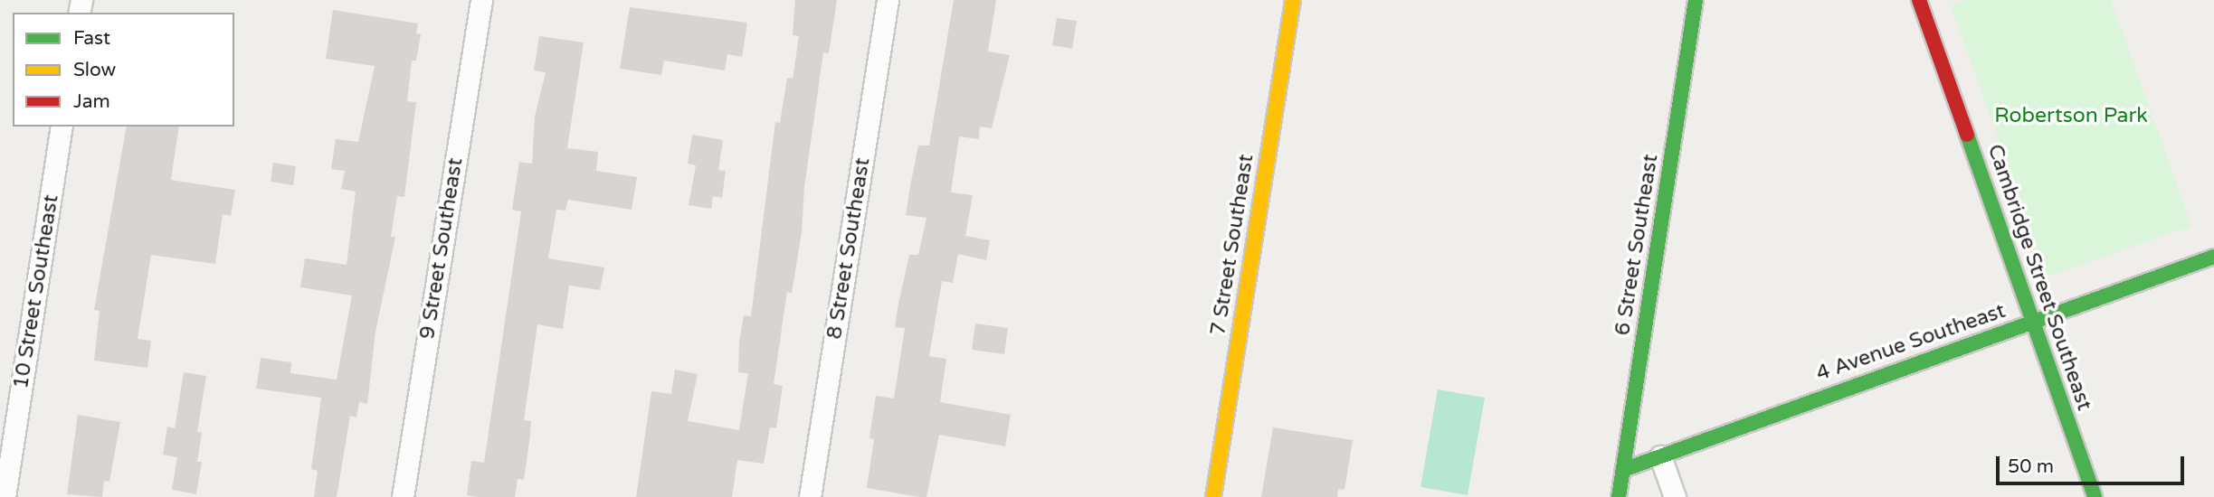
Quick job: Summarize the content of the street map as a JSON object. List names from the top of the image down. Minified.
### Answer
{"streets":{"street":["7 Street Southeast","6 Street Southeast","9 Street Southeast","8 Street Southeast","Cambridge Street Southeast","10 Street Southeast","4 Avenue Southeast"]},"crossings":[["6 Street Southeast","4 Avenue Southeast"],["Cambridge Street Southeast","4 Avenue Southeast"]],"parks":["Robertson Park"],"legend":["Fast","Slow","Jam"],"scale_bar":"50 m"}
